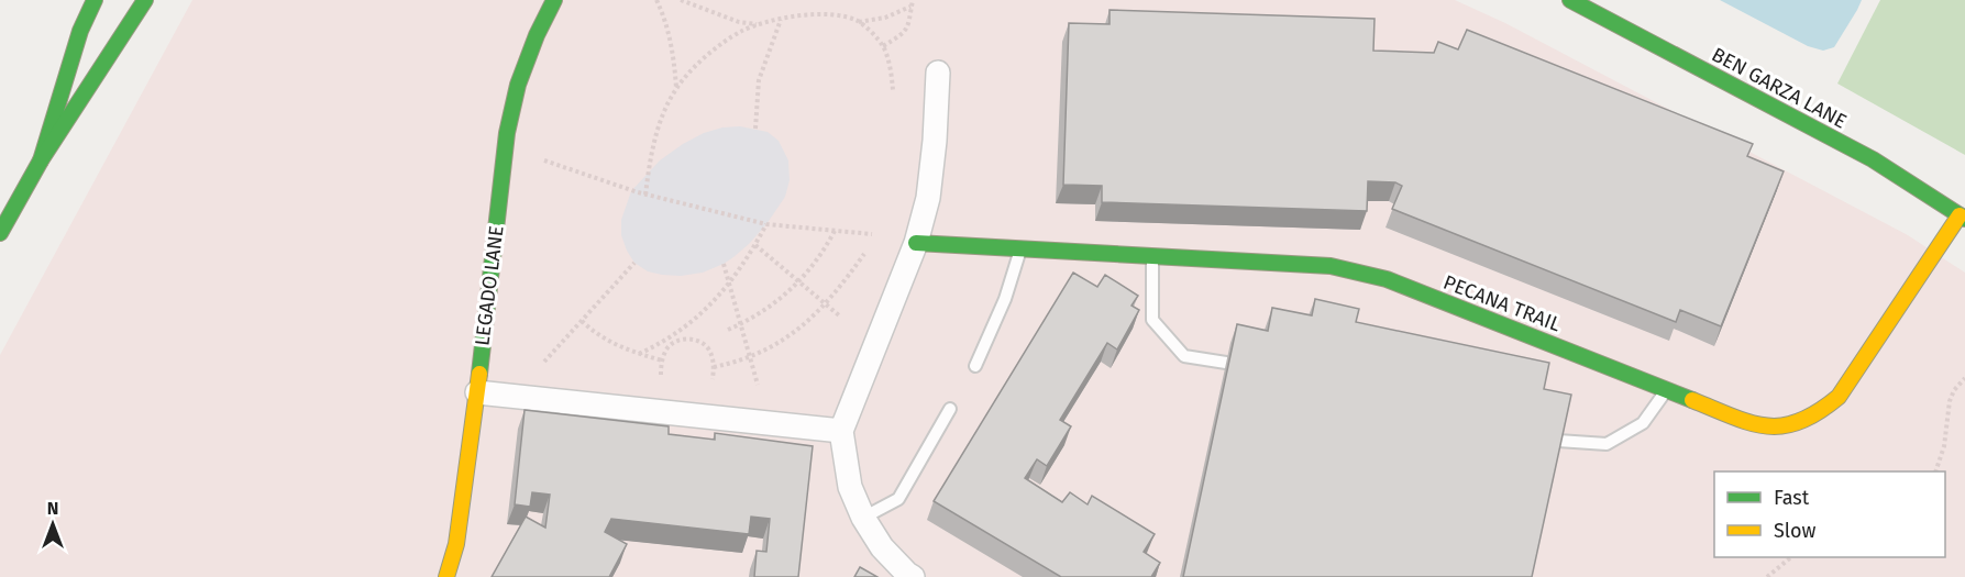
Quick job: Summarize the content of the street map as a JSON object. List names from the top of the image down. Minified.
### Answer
{"streets":{"main road":["BEN GARZA LANE","LEGADO LANE","PECANA TRAIL"]},"crossings":[["BEN GARZA LANE","PECANA TRAIL"]],"legend":["Fast","Slow"],"north":"top"}
